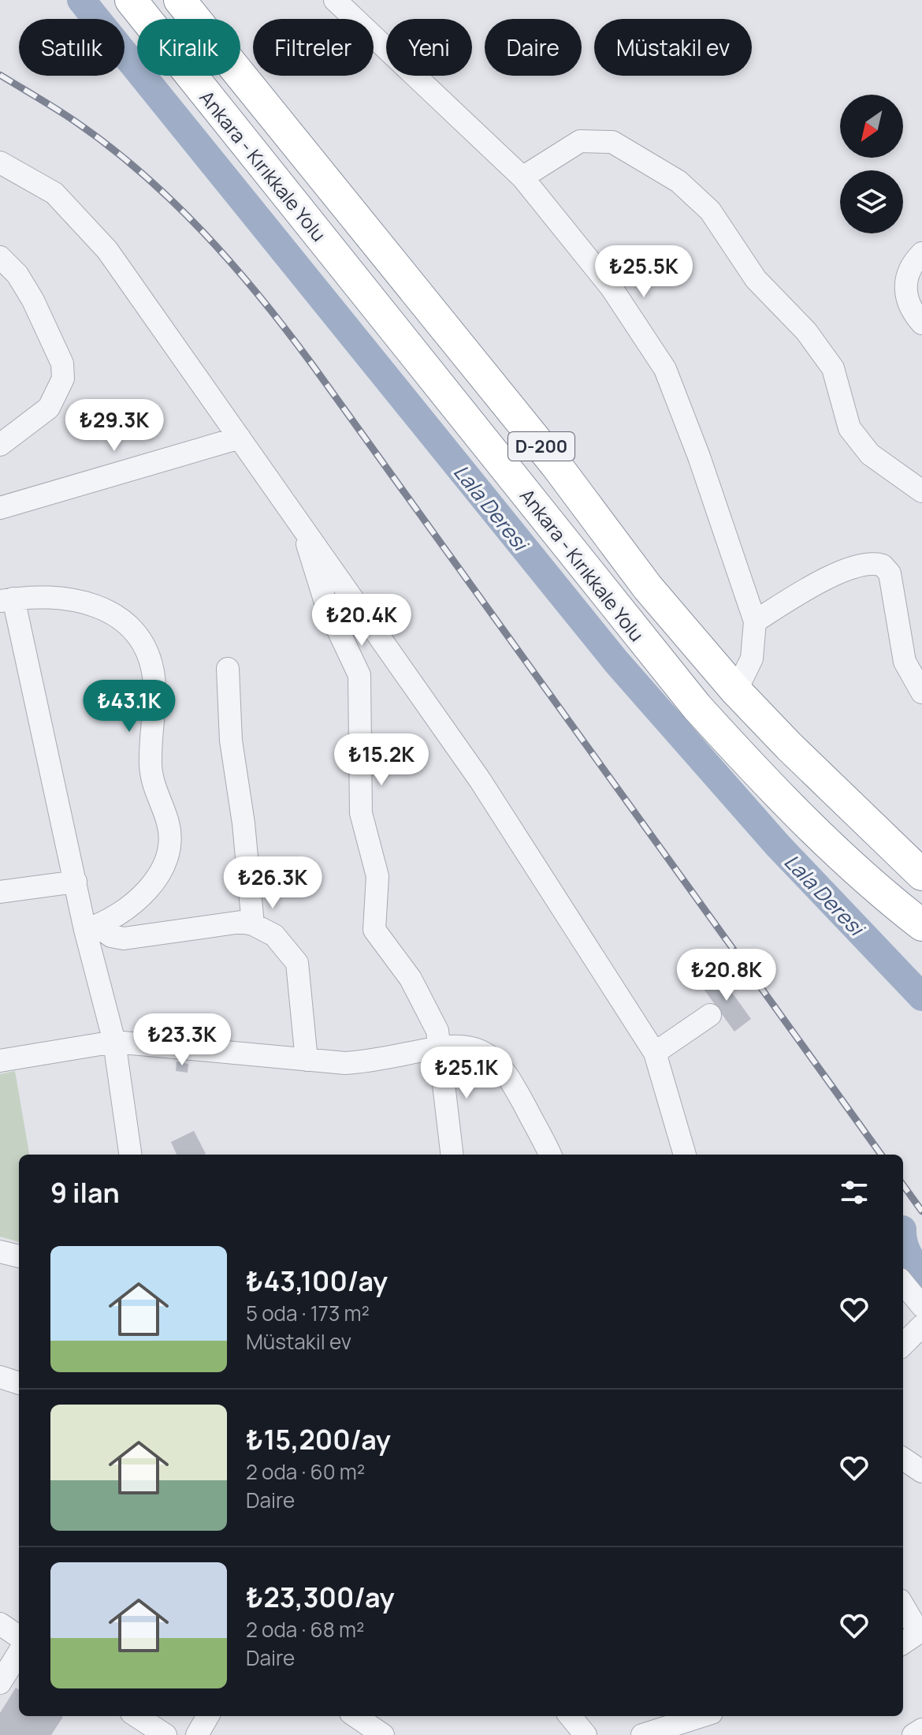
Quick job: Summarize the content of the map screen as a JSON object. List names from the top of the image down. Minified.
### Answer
{"streets":{"highway":["Ankara - Kırıkkale Yolu","D-200"]},"water":["Lala Deresi"],"north":"bottom left","page":{"chip":["Satılık","Kiralık","Filtreler","Yeni","Daire","Müstakil ev"],"price":["₺25.5K","₺29.3K","₺20.4K","₺43.1K","₺15.2K","₺26.3K","₺20.8K","₺23.3K","₺25.1K"],"heading":"9 ilan","list":[{"name":"₺43,100/ay","note":"5 oda · 173 m² · Müstakil ev"},{"name":"₺15,200/ay","note":"2 oda · 60 m² · Daire"},{"name":"₺23,300/ay","note":"2 oda · 68 m² · Daire"}]}}
